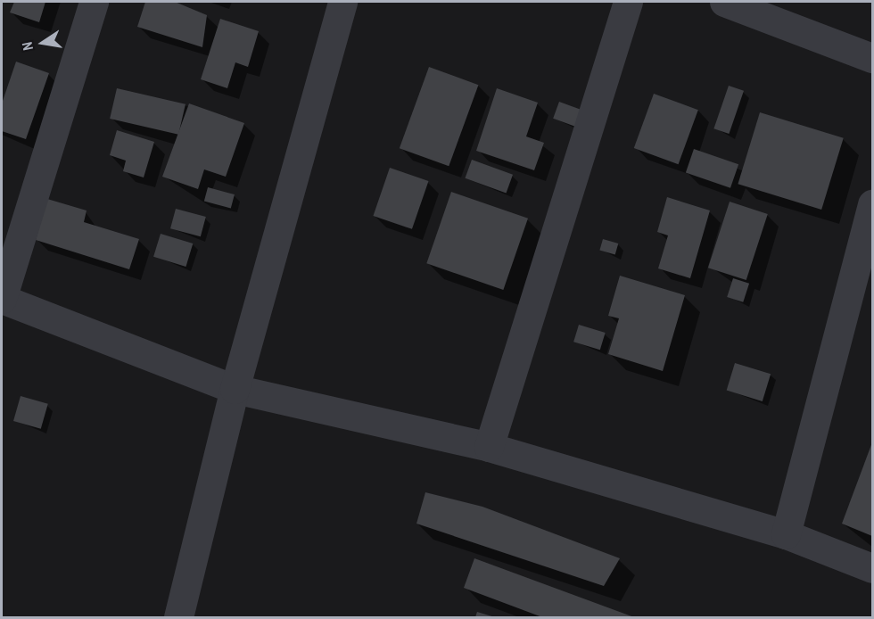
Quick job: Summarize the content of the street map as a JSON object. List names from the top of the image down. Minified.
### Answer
{"north":"left"}
